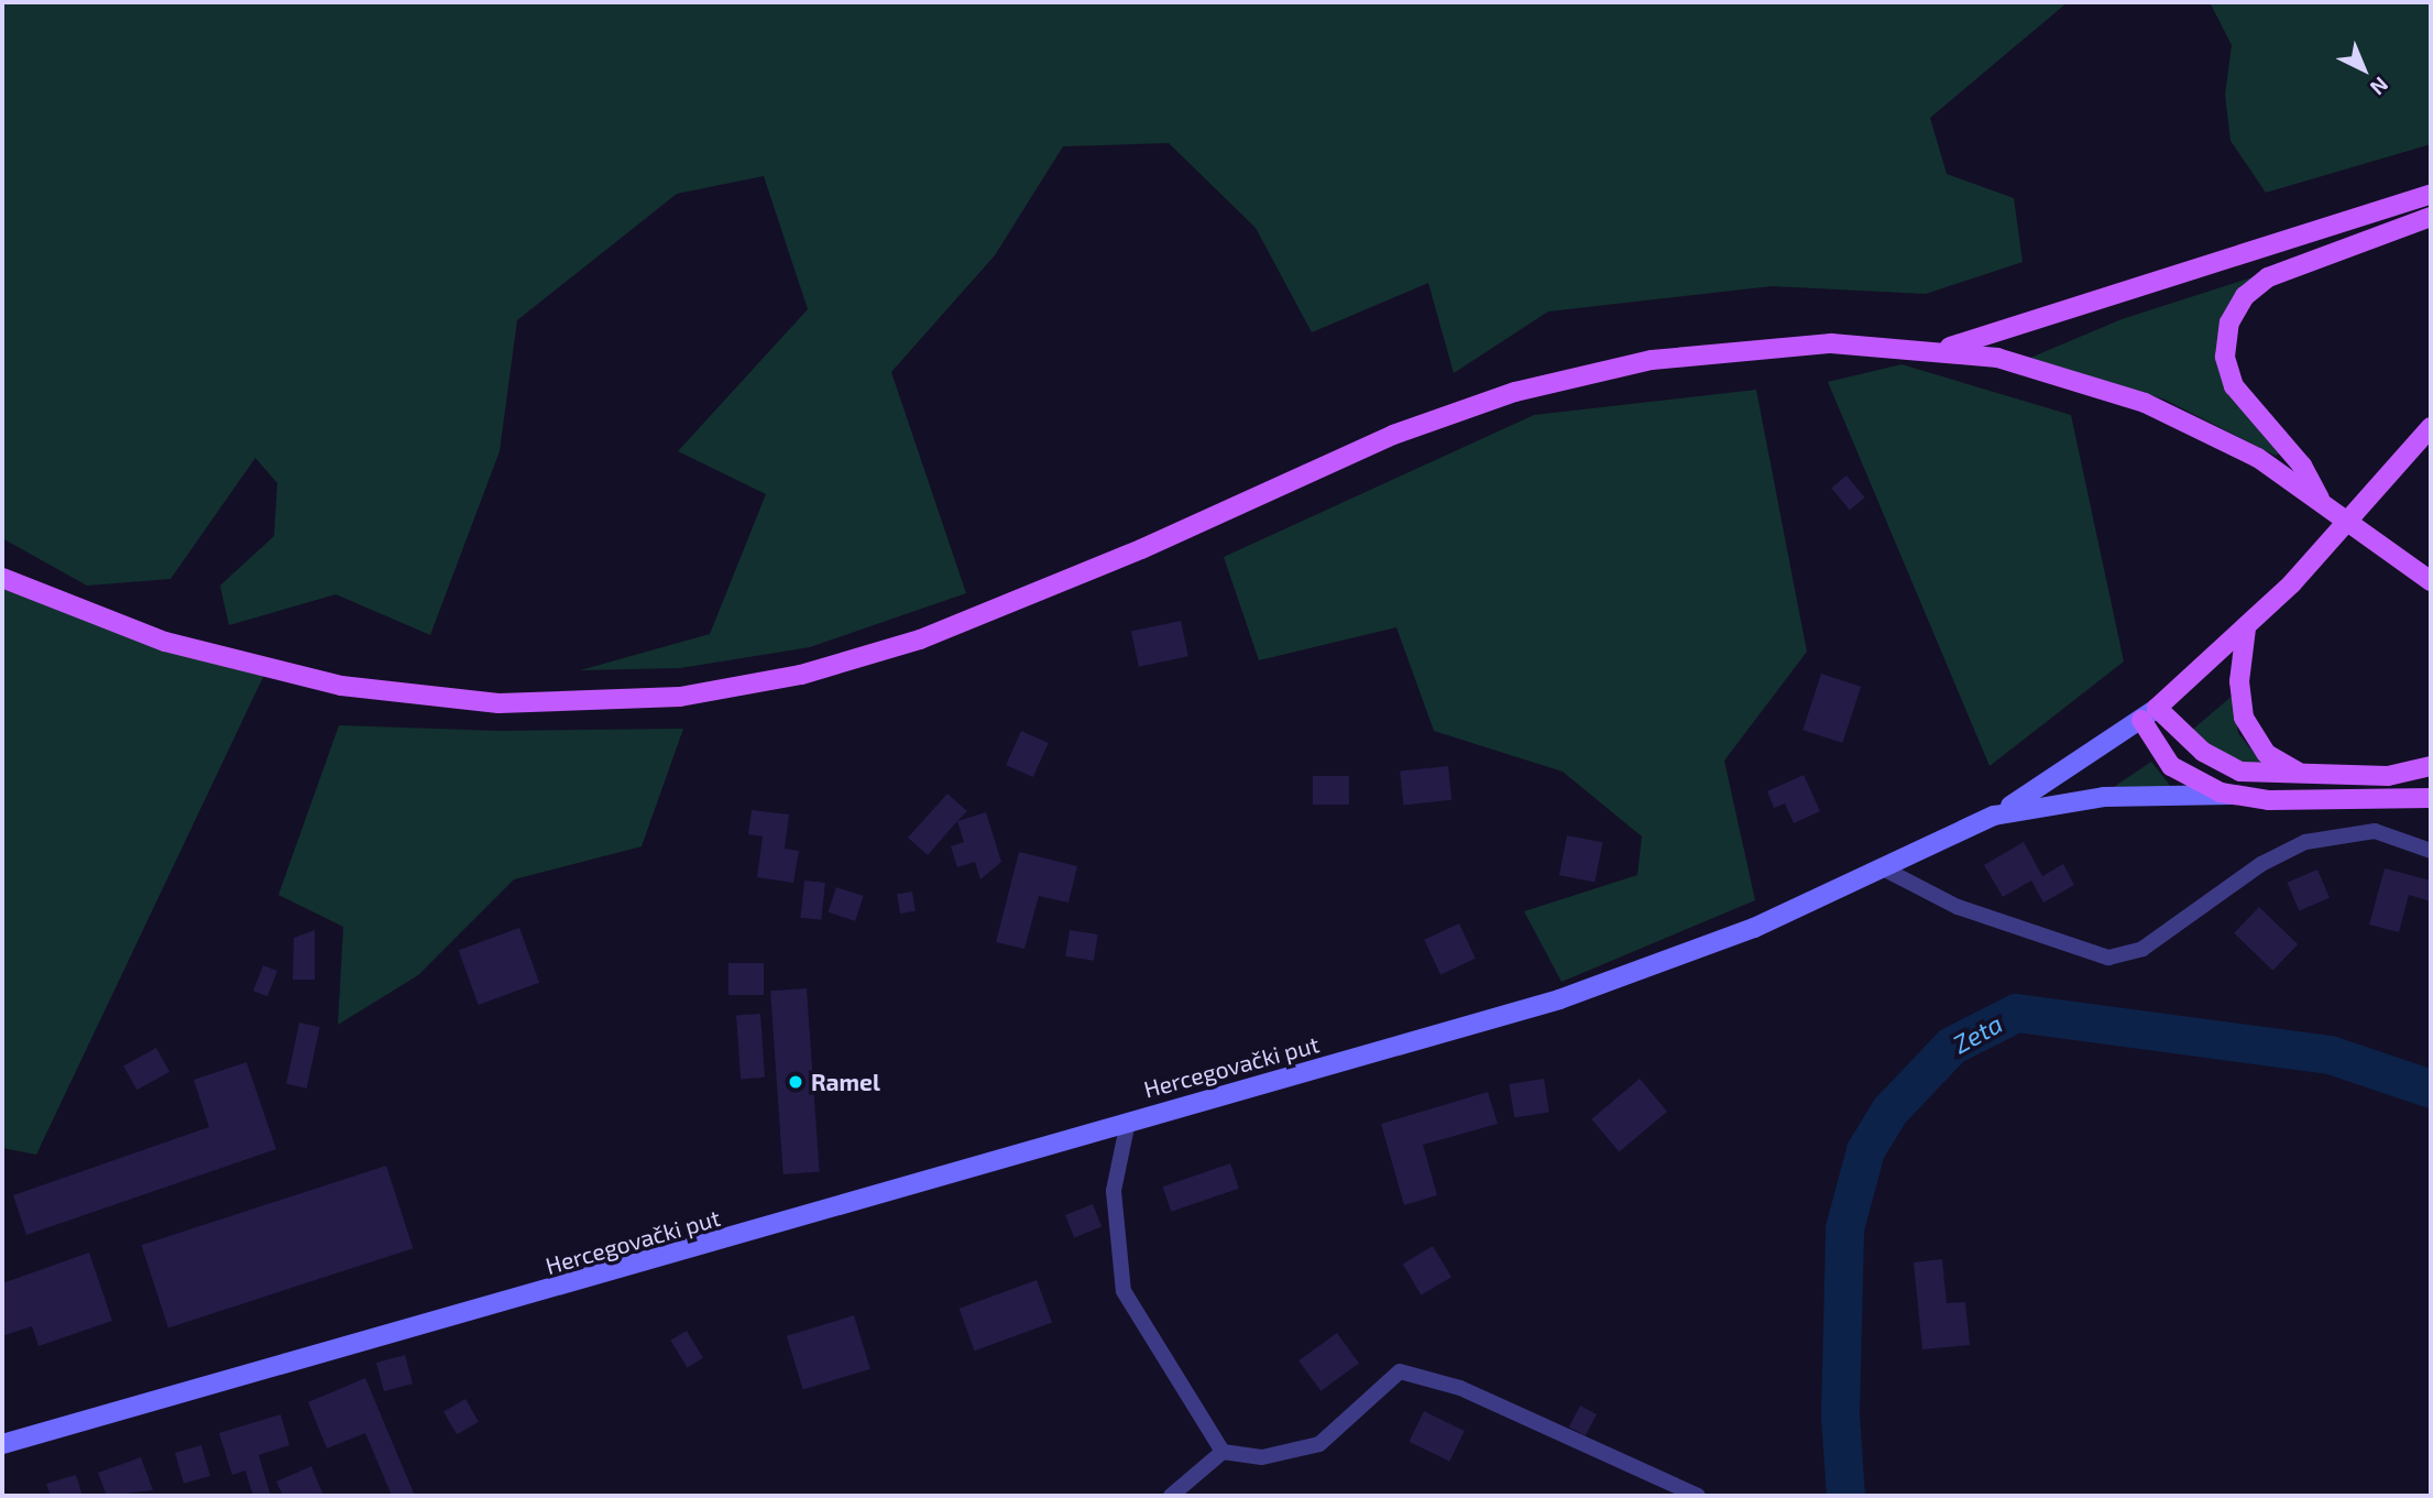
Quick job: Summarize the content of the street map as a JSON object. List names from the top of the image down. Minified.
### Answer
{"streets":{"main road":["Hercegovački put"]},"water":["Zeta"],"places":["Ramel"],"north":"bottom right"}
